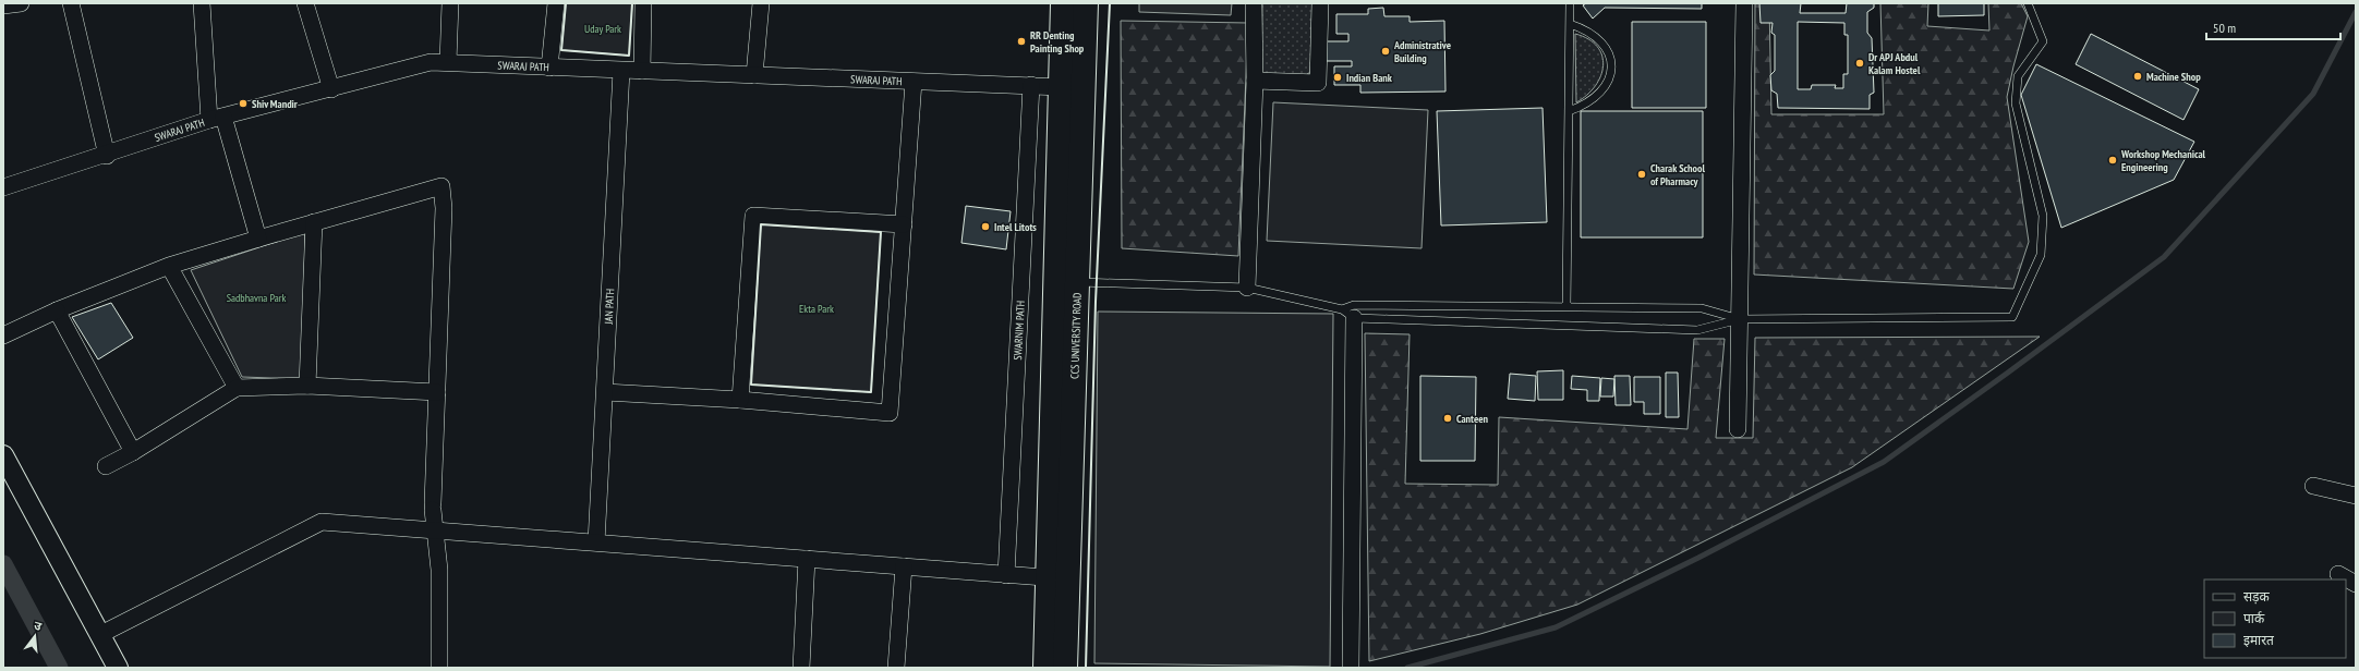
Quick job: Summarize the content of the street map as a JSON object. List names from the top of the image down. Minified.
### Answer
{"streets":{"highway":["CCS UNIVERSITY ROAD"],"street":["SWARAJ PATH","JAN PATH","SWARNIM PATH"]},"crossings":[["SWARAJ PATH","JAN PATH"],["SWARAJ PATH","SWARNIM PATH"],["SWARAJ PATH","CCS UNIVERSITY ROAD"]],"parks":["Uday Park","Sadbhavna Park","Ekta Park"],"places":["RR Denting Painting Shop","Administrative Building","Dr APJ Abdul Kalam Hostel","Machine Shop","Indian Bank","Shiv Mandir","Workshop Mechanical Engineering","Charak School of Pharmacy","Intel Litots","Canteen"],"legend":["सड़क","पार्क","इमारत"],"scale_bar":"50 m","north":"top"}
